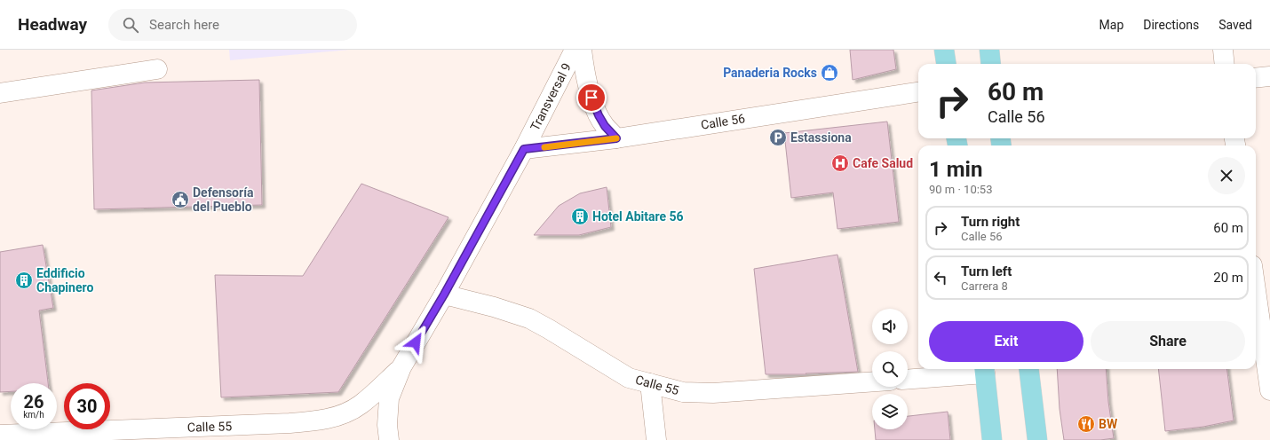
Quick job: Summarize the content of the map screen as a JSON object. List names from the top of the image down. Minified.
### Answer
{"streets":{"street":["Transversal 9","Calle 56","Calle 55"]},"crossings":[["Transversal 9","Calle 56"],["Transversal 9","Calle 55"]],"places":{"shop":["Panaderia Rocks"],"parking":["Estassiona"],"hospital":["Cafe Salud"],"public building":["Defensoría del Pueblo"],"building":["Hotel Abitare 56","Eddificio Chapinero"],"restaurant":["BW"]},"page":{"header":"Headway","search":"Search here","nav":["Map","Directions","Saved"],"turn":["60 m","Calle 56"],"heading":["1 min","90 m · 10:53"],"list":[{"name":"Turn right","note":"Calle 56","value":"60 m"},{"name":"Turn left","note":"Carrera 8","value":"20 m"}],"buttons":["Exit","Share"],"speed":"26 km/h","limit":"30"}}
